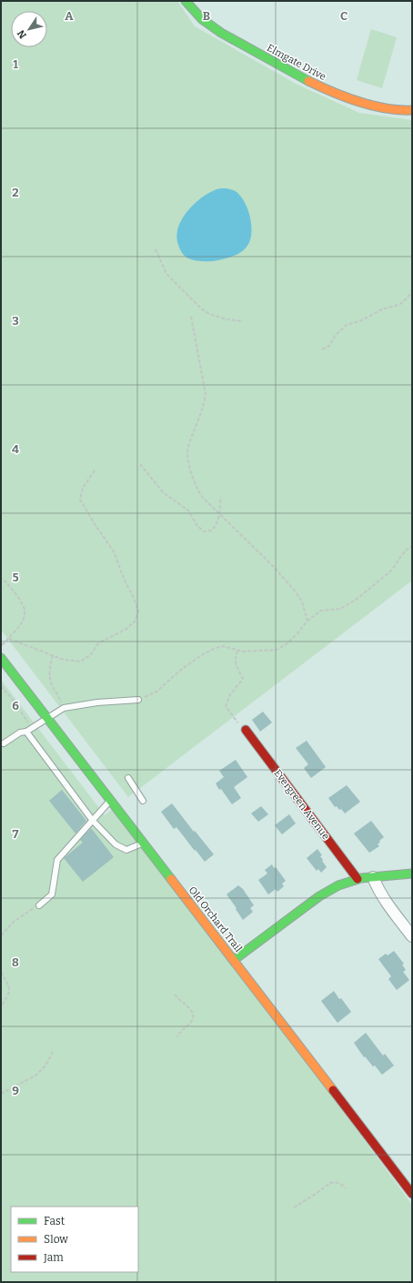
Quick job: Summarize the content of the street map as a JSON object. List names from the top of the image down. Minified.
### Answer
{"streets":{"street":["Elmgate Drive","Evergreen Avenue","Old Orchard Trail"]},"legend":["Fast","Slow","Jam"],"north":"bottom left","grid":{"columns":["A","B","C"],"rows":["1","2","3","4","5","6","7","8","9"]}}
